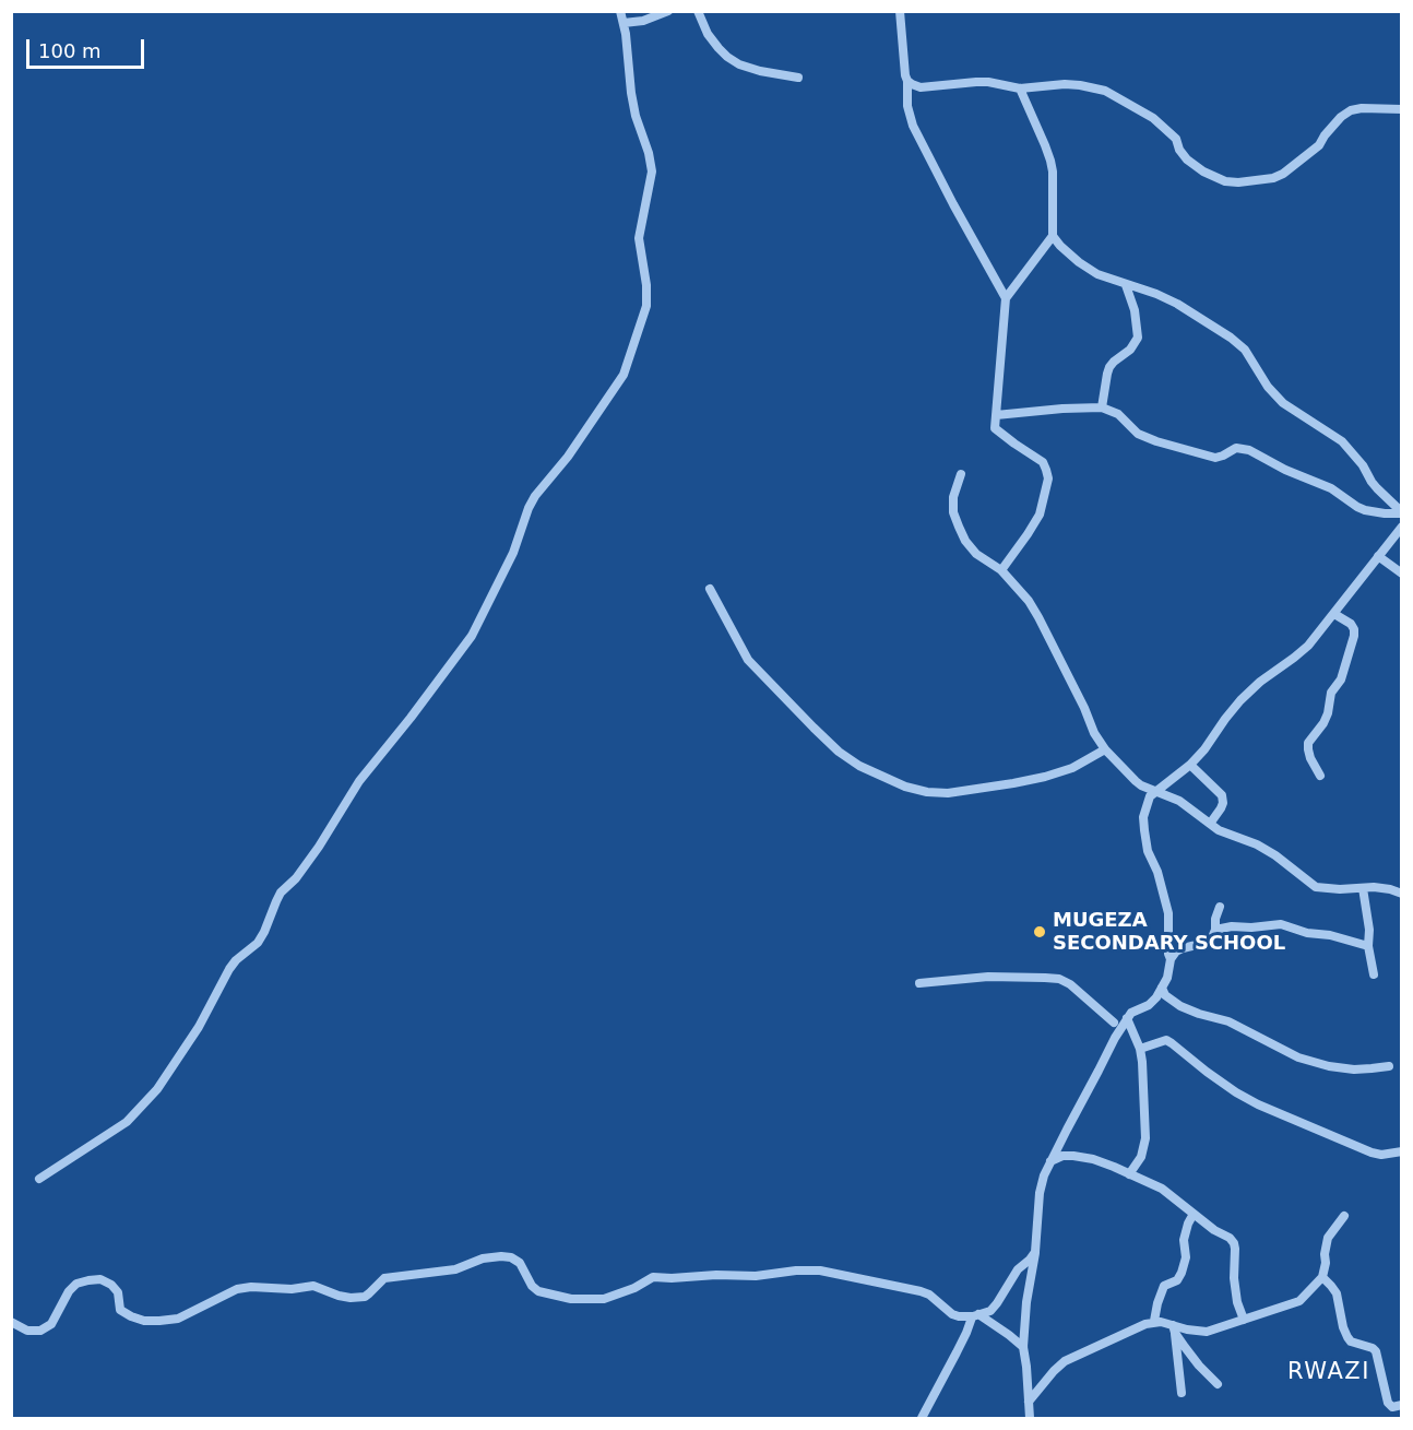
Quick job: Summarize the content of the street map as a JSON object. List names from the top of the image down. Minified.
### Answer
{"districts":["RWAZI"],"places":["MUGEZA SECONDARY SCHOOL"],"scale_bar":"100 m"}
